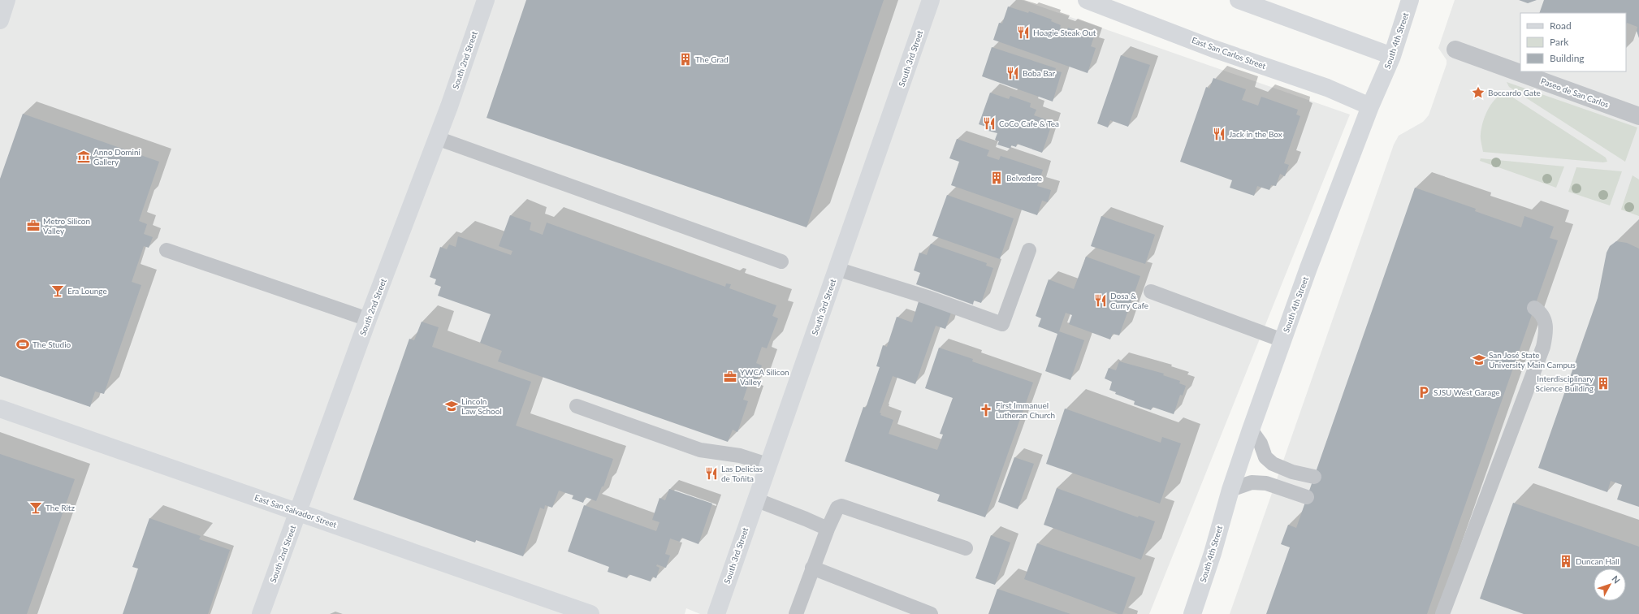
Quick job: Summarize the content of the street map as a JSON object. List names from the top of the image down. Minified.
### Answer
{"streets":{"street":["South 4th Street","East San Carlos Street","South 3rd Street","South 2nd Street","Paseo de San Carlos","East San Salvador Street"]},"crossings":[["South 4th Street","East San Carlos Street"],["South 2nd Street","East San Salvador Street"]],"places":{"restaurant":["Hoagie Steak Out","Boba Bar","CoCo Cafe & Tea","Jack in the Box","Dosa & Curry Cafe","Las Delicias de Toñita"],"building":["The Grad","Belvedere","Interdisciplinary Science Building","Duncan Hall"],"place":["Boccardo Gate"],"museum":["Anno Domini Gallery"],"office":["Metro Silicon Valley","YWCA Silicon Valley"],"bar":["Era Lounge","The Ritz"],"sports":["The Studio"],"school or university":["San José State University Main Campus","Lincoln Law School"],"parking":["SJSU West Garage"],"church":["First Immanuel Lutheran Church"]},"legend":["Road","Park","Building"],"north":"top right"}
